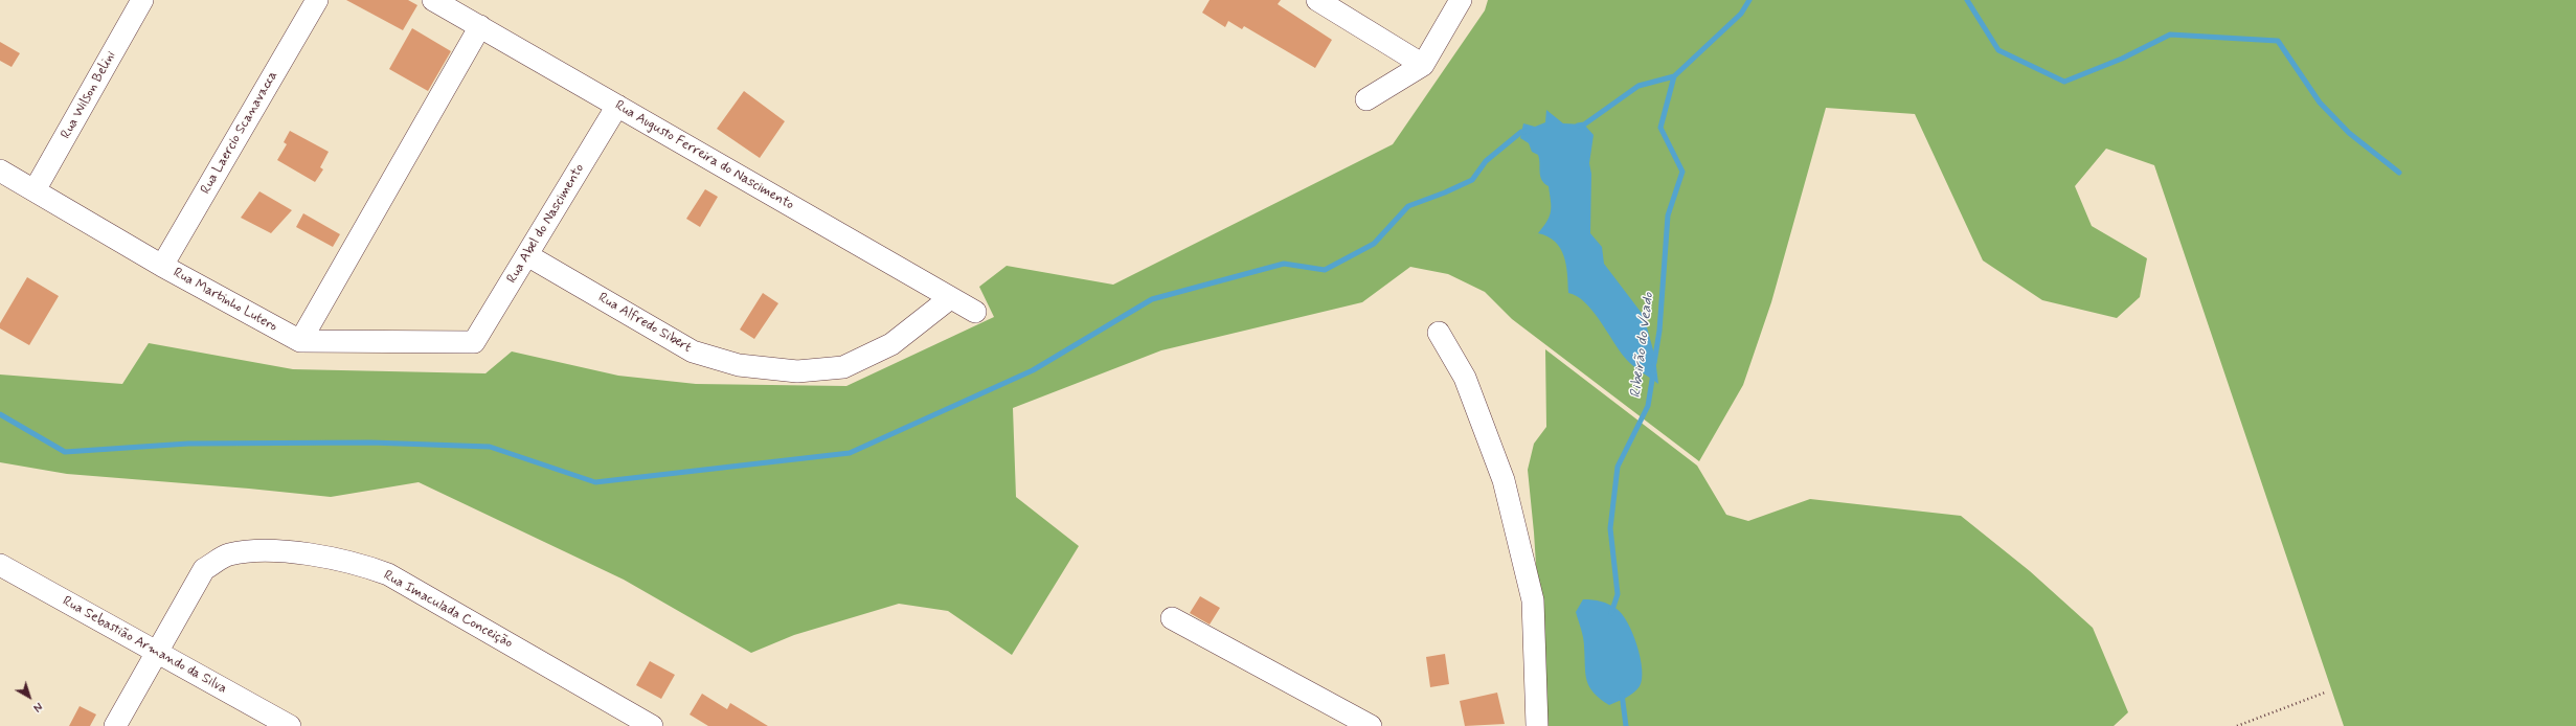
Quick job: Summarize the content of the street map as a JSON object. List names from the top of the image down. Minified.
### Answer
{"streets":{"street":["Rua Wilson Belini","Rua Laercio Scanavacca","Rua Augusto Ferreira do Nascimento","Rua Abel do Nascimento","Rua Martinho Lutero","Rua Alfredo Sibert","Rua Imaculada Conceição","Rua Sebastião Armando da Silva"]},"crossings":[["Rua Wilson Belini","Rua Martinho Lutero"],["Rua Laercio Scanavacca","Rua Martinho Lutero"],["Rua Augusto Ferreira do Nascimento","Rua Abel do Nascimento"],["Rua Augusto Ferreira do Nascimento","Rua Alfredo Sibert"],["Rua Abel do Nascimento","Rua Martinho Lutero"],["Rua Abel do Nascimento","Rua Alfredo Sibert"],["Rua Imaculada Conceição","Rua Sebastião Armando da Silva"]],"water":["Ribeirão do Veado"],"north":"bottom right"}
